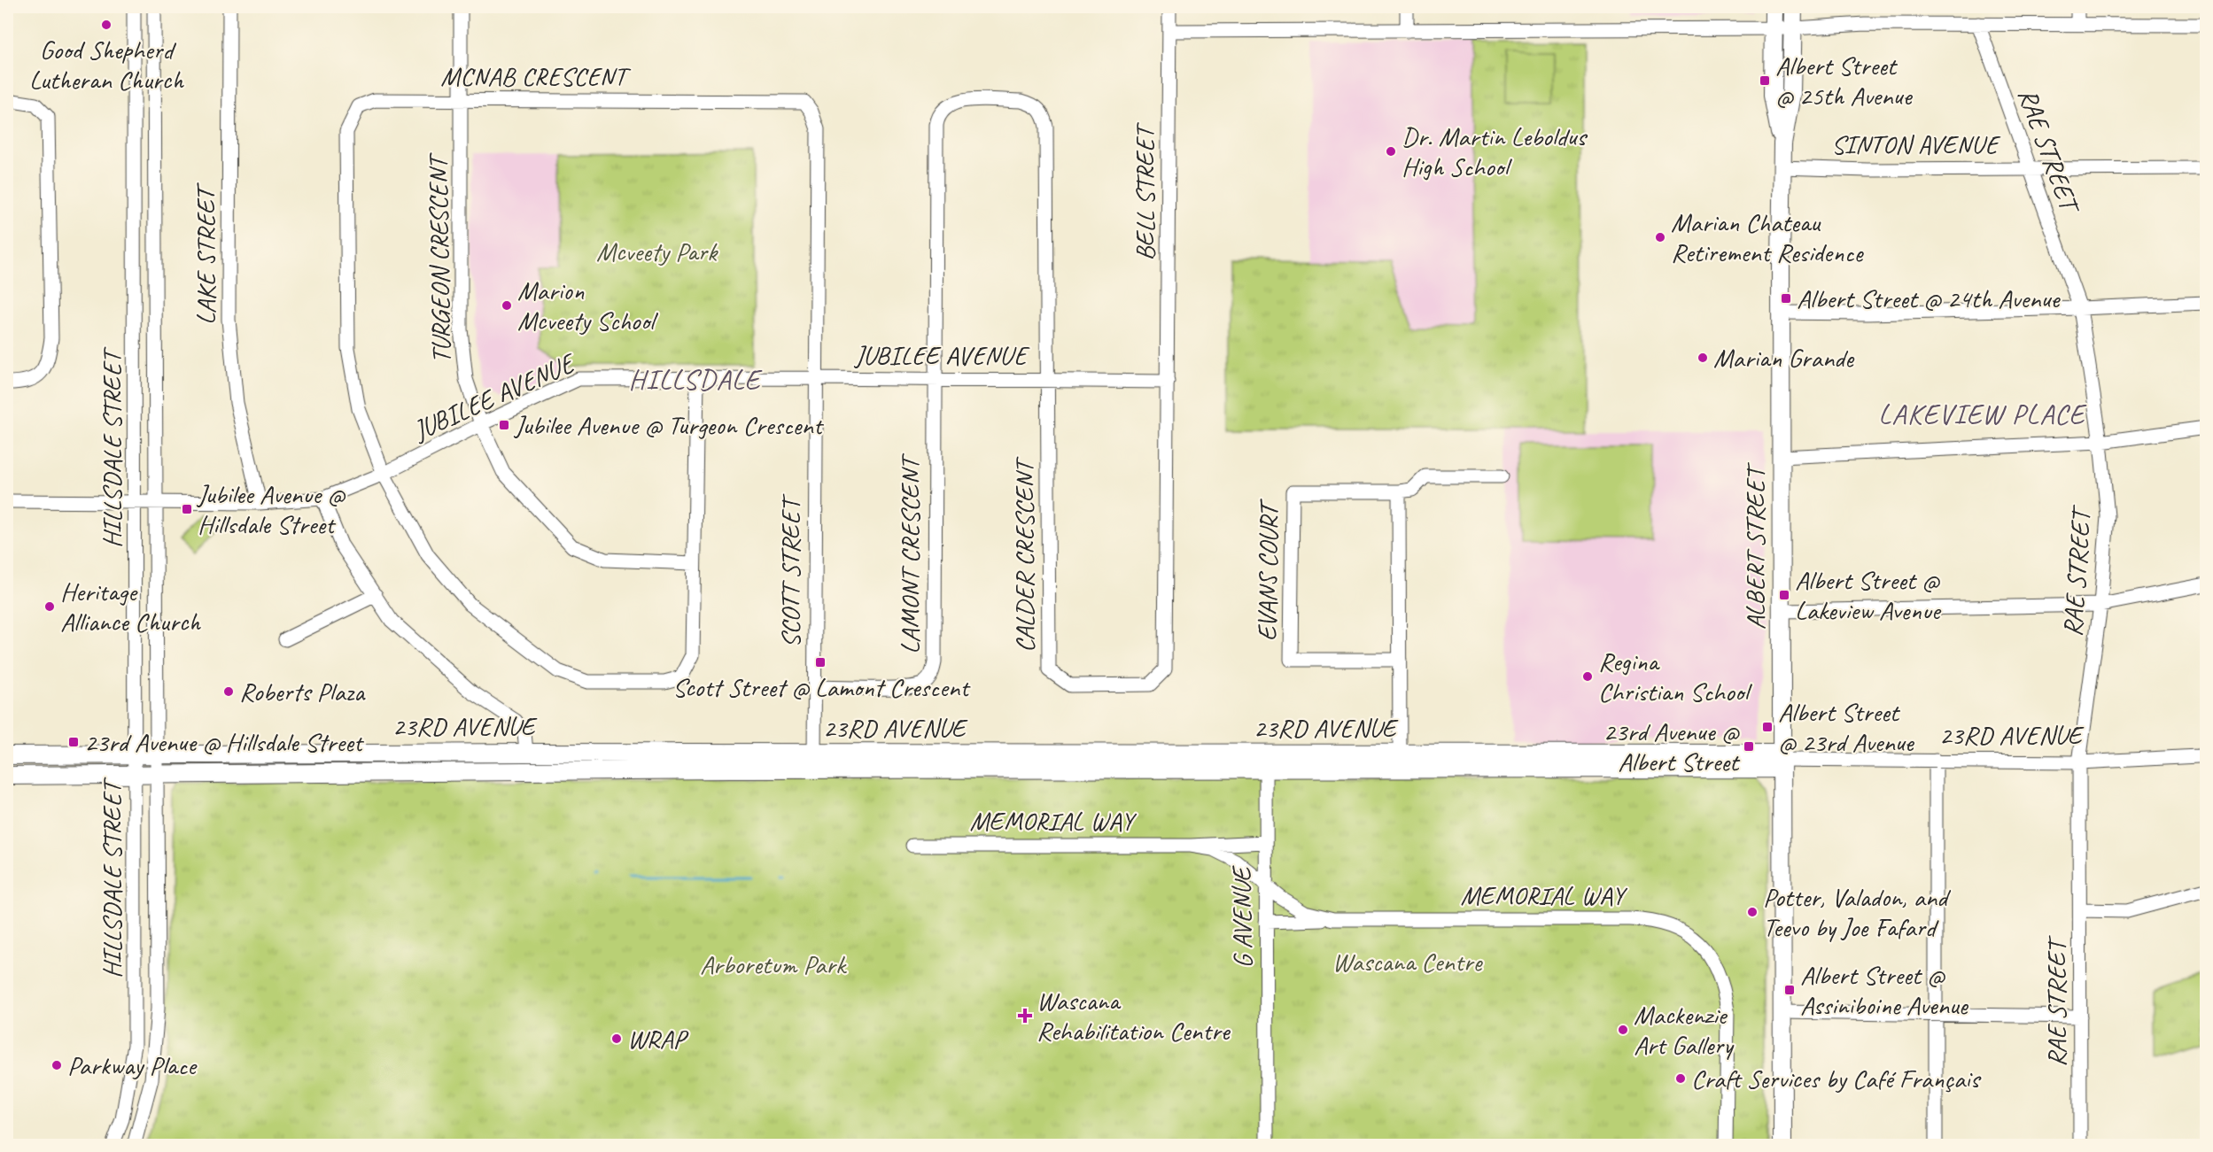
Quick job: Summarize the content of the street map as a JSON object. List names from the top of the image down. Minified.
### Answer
{"streets":{"main road":["ALBERT STREET","23RD AVENUE"],"street":["MCNAB CRESCENT","SINTON AVENUE","RAE STREET","BELL STREET","LAKE STREET","TURGEON CRESCENT","JUBILEE AVENUE","HILLSDALE STREET","LAMONT CRESCENT","CALDER CRESCENT","EVANS COURT","SCOTT STREET","MEMORIAL WAY","G AVENUE"]},"crossings":[["MCNAB CRESCENT","TURGEON CRESCENT"],["MCNAB CRESCENT","JUBILEE AVENUE"],["MCNAB CRESCENT","SCOTT STREET"],["SINTON AVENUE","RAE STREET"],["SINTON AVENUE","ALBERT STREET"],["RAE STREET","23RD AVENUE"],["BELL STREET","JUBILEE AVENUE"],["BELL STREET","CALDER CRESCENT"],["LAKE STREET","JUBILEE AVENUE"],["TURGEON CRESCENT","JUBILEE AVENUE"],["JUBILEE AVENUE","HILLSDALE STREET"],["JUBILEE AVENUE","LAMONT CRESCENT"],["JUBILEE AVENUE","CALDER CRESCENT"],["JUBILEE AVENUE","SCOTT STREET"],["HILLSDALE STREET","23RD AVENUE"],["ALBERT STREET","23RD AVENUE"],["LAMONT CRESCENT","CALDER CRESCENT"],["LAMONT CRESCENT","SCOTT STREET"],["SCOTT STREET","23RD AVENUE"],["23RD AVENUE","G AVENUE"],["MEMORIAL WAY","G AVENUE"]],"districts":["HILLSDALE","LAKEVIEW PLACE"],"parks":["Mcveety Park","Wascana Centre","Arboretum Park"],"places":{"other":["Good Shepherd Lutheran Church","Dr. Martin Leboldus High School","Marian Chateau Retirement Residence","Marion Mcveety School","Marian Grande","Heritage Alliance Church","Regina Christian School","Roberts Plaza","Potter, Valadon, and Teevo by Joe Fafard","Mackenzie Art Gallery","WRAP","Parkway Place","Craft Services by Café Français"],"transit":["Albert Street @ 25th Avenue","Albert Street @ 24th Avenue","Jubilee Avenue @ Turgeon Crescent","Jubilee Avenue @ Hillsdale Street","Albert Street @ Lakeview Avenue","Scott Street @ Lamont Crescent","Albert Street @ 23rd Avenue","23rd Avenue @ Hillsdale Street","23rd Avenue @ Albert Street","Albert Street @ Assiniboine Avenue"],"health":["Wascana Rehabilitation Centre"]}}
